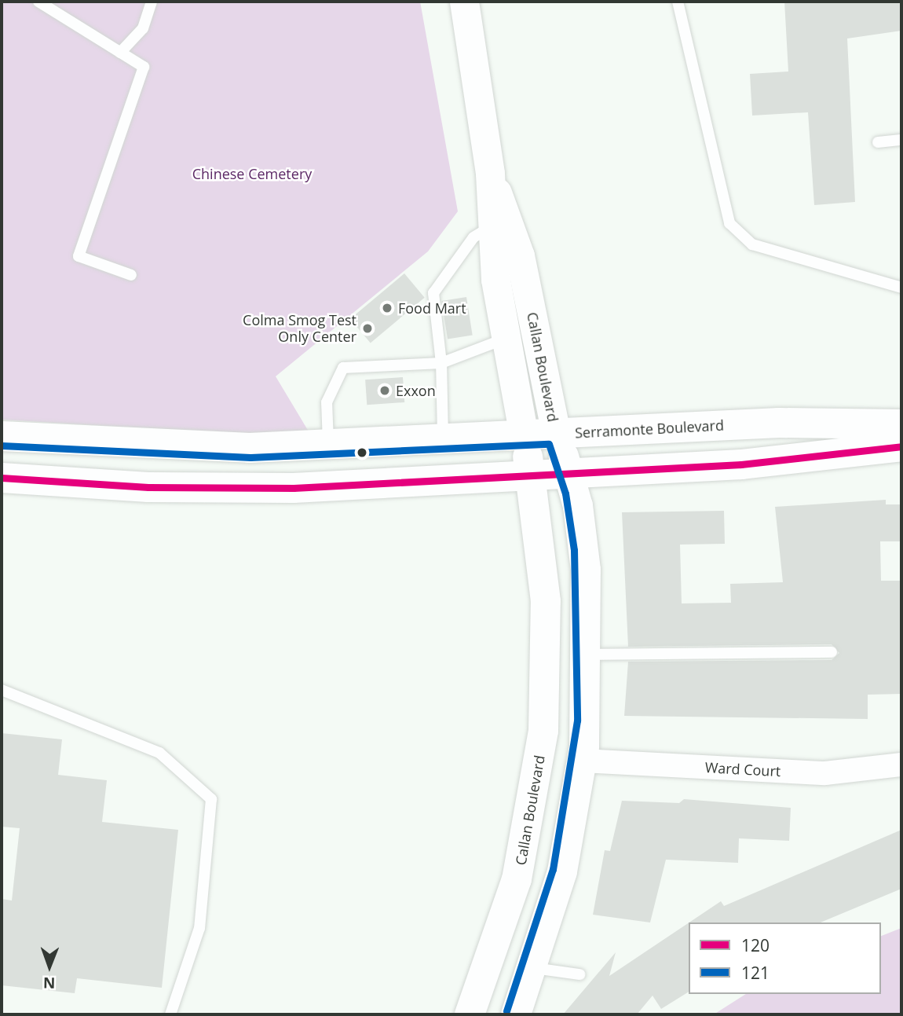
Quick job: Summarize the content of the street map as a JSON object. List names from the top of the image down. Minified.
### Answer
{"streets":{"main road":["Callan Boulevard","Serramonte Boulevard"],"street":["Ward Court"]},"crossings":[["Callan Boulevard","Serramonte Boulevard"],["Callan Boulevard","Ward Court"]],"parks":["Chinese Cemetery"],"places":["Food Mart","Colma Smog Test Only Center","Exxon"],"lines":["transit line 121","transit line 120"],"legend":["120","121"],"north":"bottom"}
